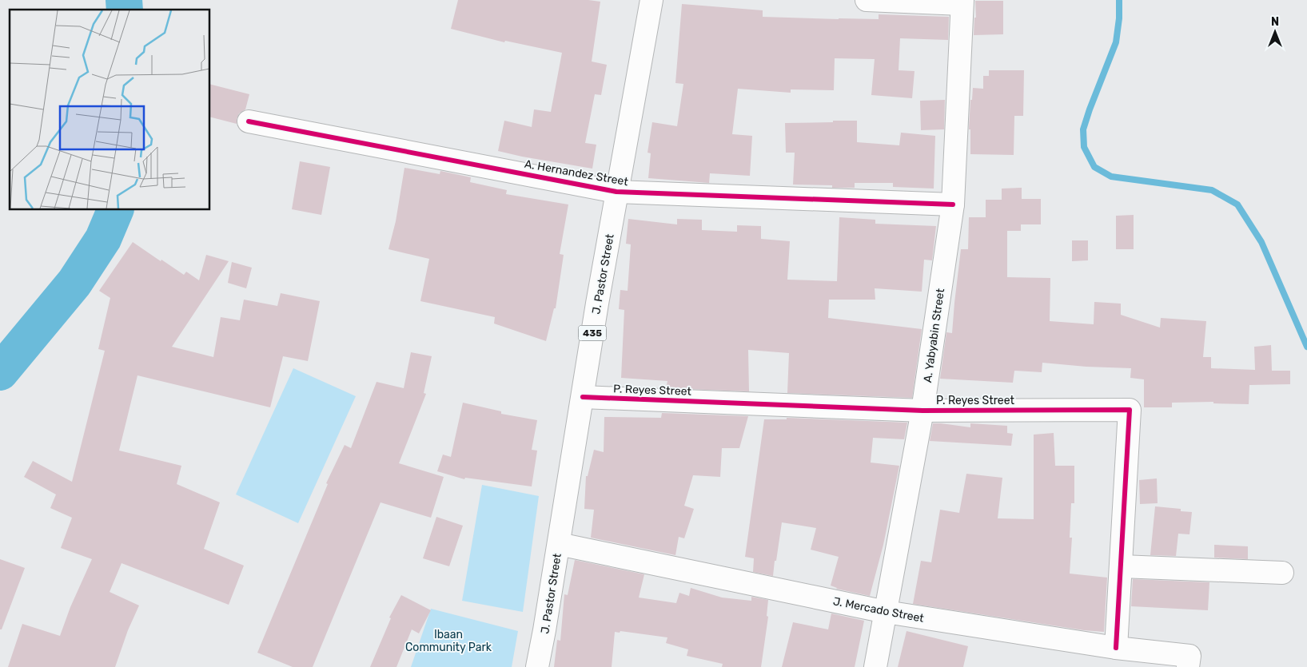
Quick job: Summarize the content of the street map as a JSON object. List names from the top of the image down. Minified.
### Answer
{"streets":{"street":["A. Hernandez Street","J. Pastor Street","435","A. Yabyabin Street","P. Reyes Street","J. Mercado Street"]},"crossings":[["A. Hernandez Street","J. Pastor Street"],["A. Hernandez Street","A. Yabyabin Street"],["J. Pastor Street","P. Reyes Street"],["J. Pastor Street","J. Mercado Street"],["A. Yabyabin Street","P. Reyes Street"],["A. Yabyabin Street","J. Mercado Street"],["P. Reyes Street","J. Mercado Street"]],"parks":["Ibaan Community Park"],"north":"top"}
